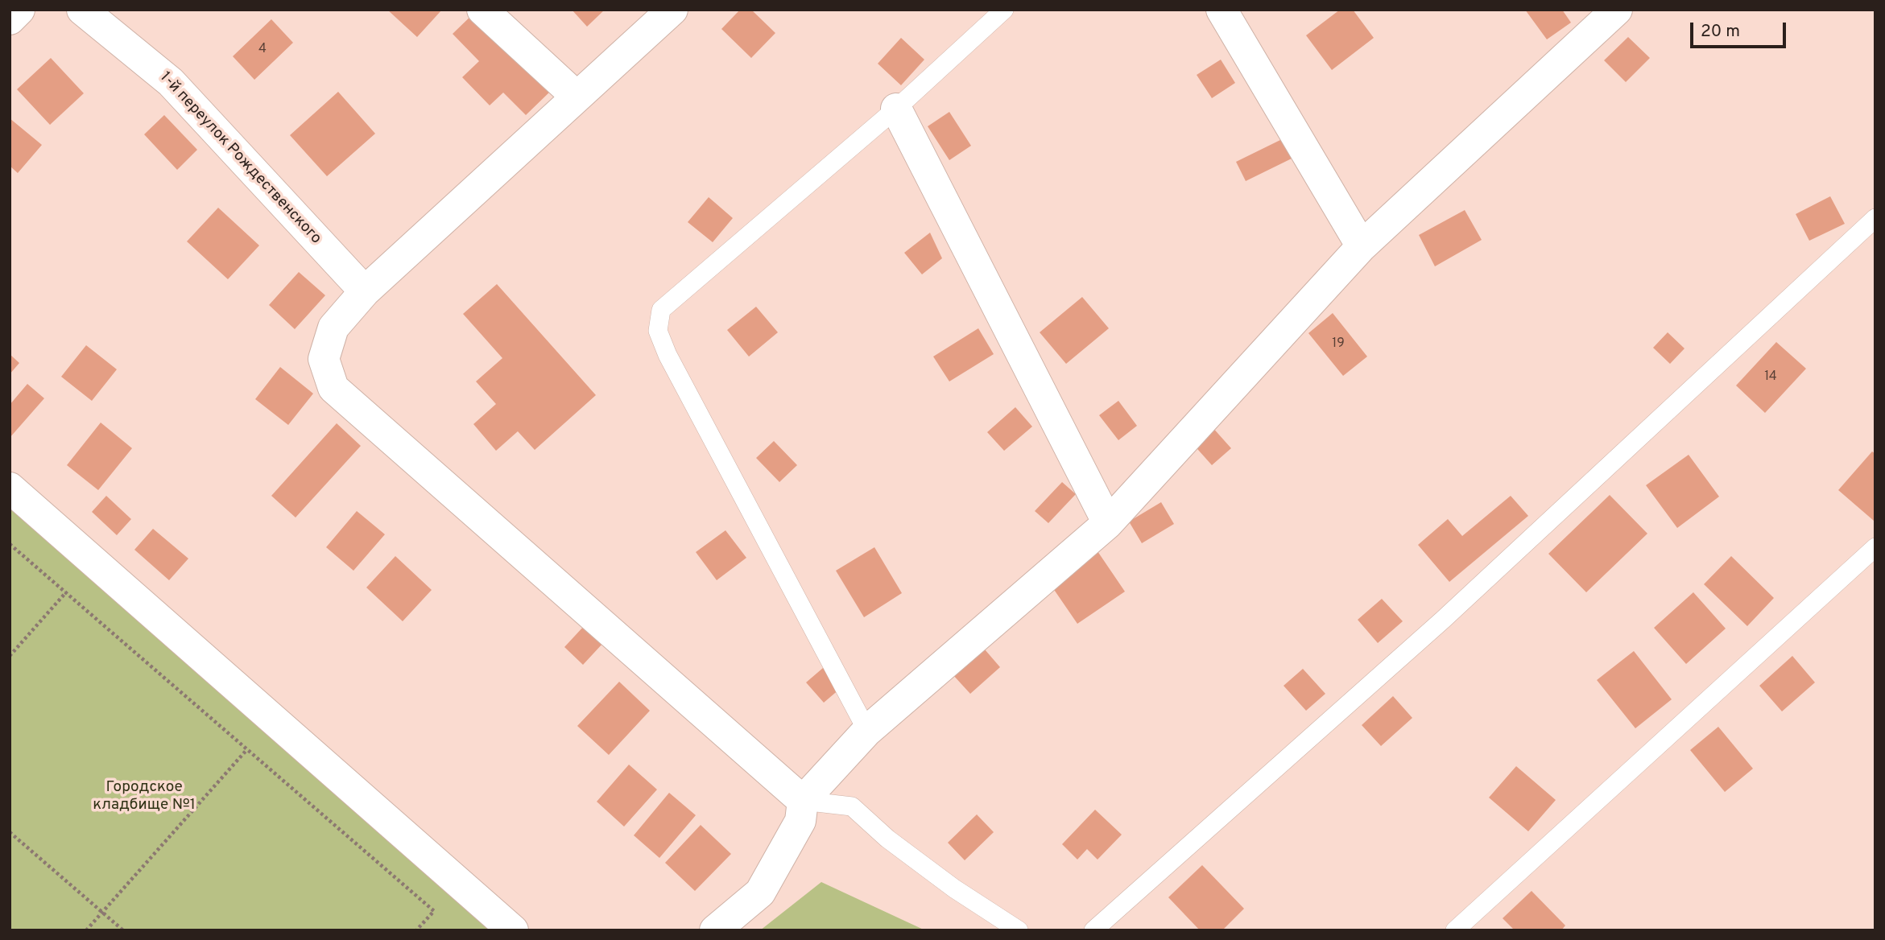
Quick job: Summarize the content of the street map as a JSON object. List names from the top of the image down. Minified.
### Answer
{"streets":{"street":["1-й переулок Рождественского"]},"parks":["Городское кладбище №1"],"house_numbers":["4","19","14"],"scale_bar":"20 m"}
